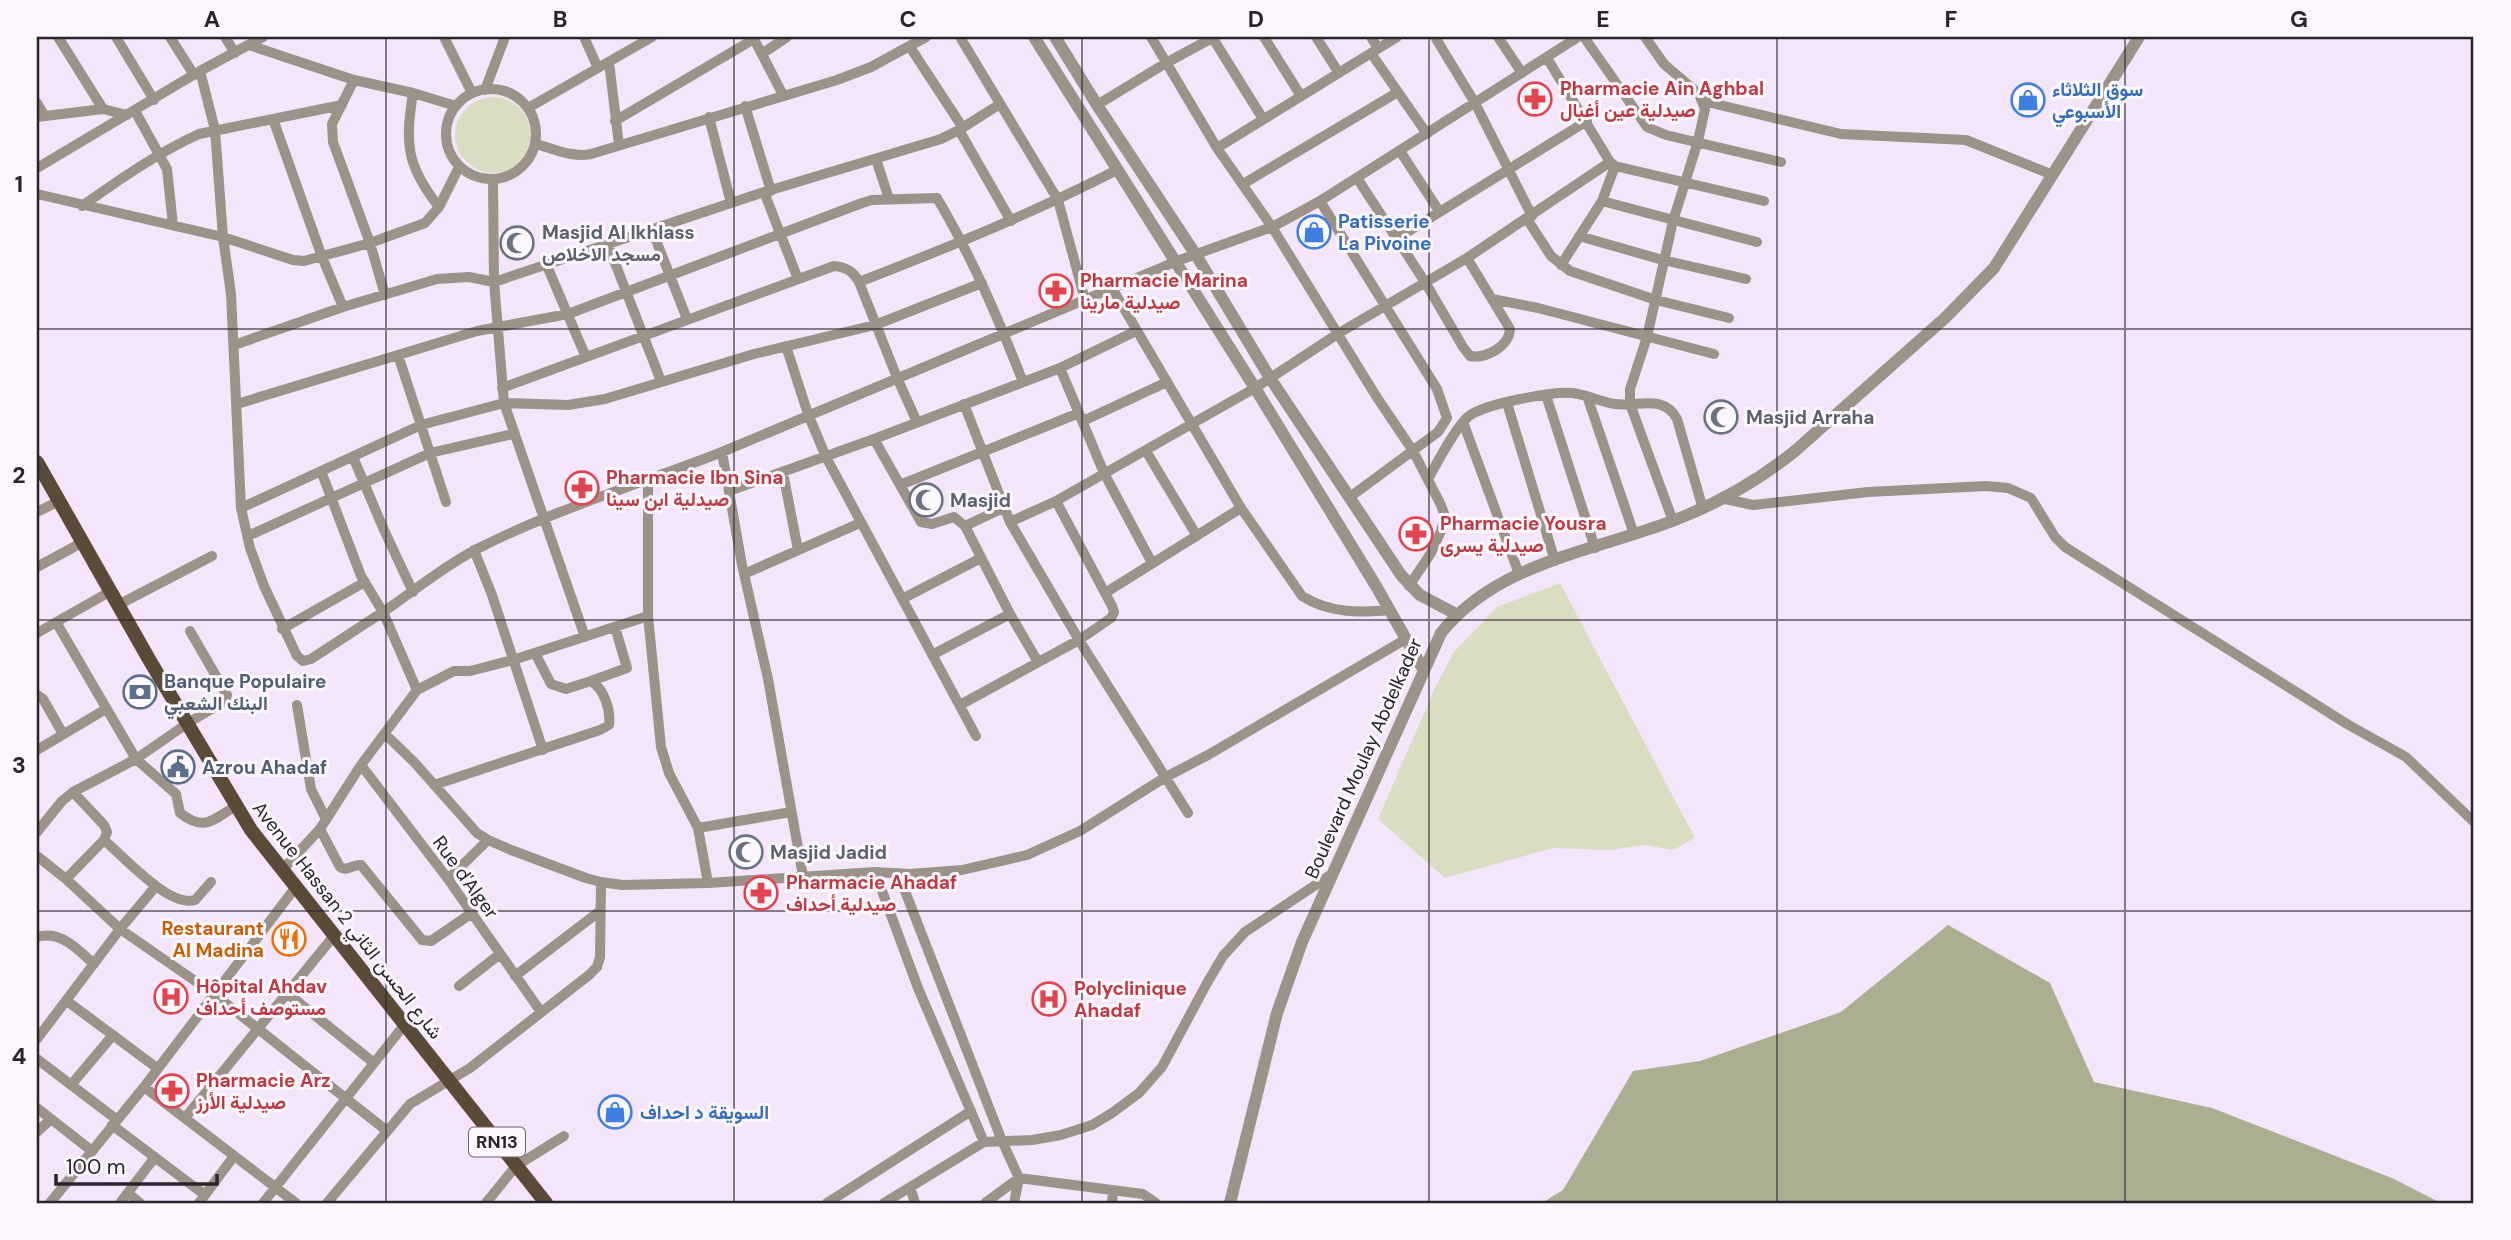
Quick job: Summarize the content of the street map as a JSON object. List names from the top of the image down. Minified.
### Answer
{"streets":{"main road":["Avenue Hassan 2 شارع الحسن الثاني","RN13"],"street":["Boulevard Moulay Abdelkader","Rue d'Alger"]},"places":{"pharmacy":["Pharmacie Ain Aghbal صيدلية عين أغبال","Pharmacie Marina صيدلية مارينا","Pharmacie Ibn Sina صيدلية ابن سينا","Pharmacie Yousra صيدلية يسرى","Pharmacie Ahadaf صيدلية أحداف","Pharmacie Arz صيدلية الأرز"],"shop":["سوق الثلاثاء الأسبوعي","Patisserie La Pivoine","السويقة د احداف"],"mosque":["Masjid Al Ikhlass مسجد الاخلاص","Masjid Arraha","Masjid","Masjid Jadid"],"bank":["Banque Populaire البنك الشعبي"],"public building":["Azrou Ahadaf"],"restaurant":["Restaurant Al Madina"],"hospital":["Hôpital Ahdav مستوصف أحداف","Polyclinique Ahadaf"]},"scale_bar":"100 m","grid":{"columns":["A","B","C","D","E","F","G"],"rows":["1","2","3","4"]}}
